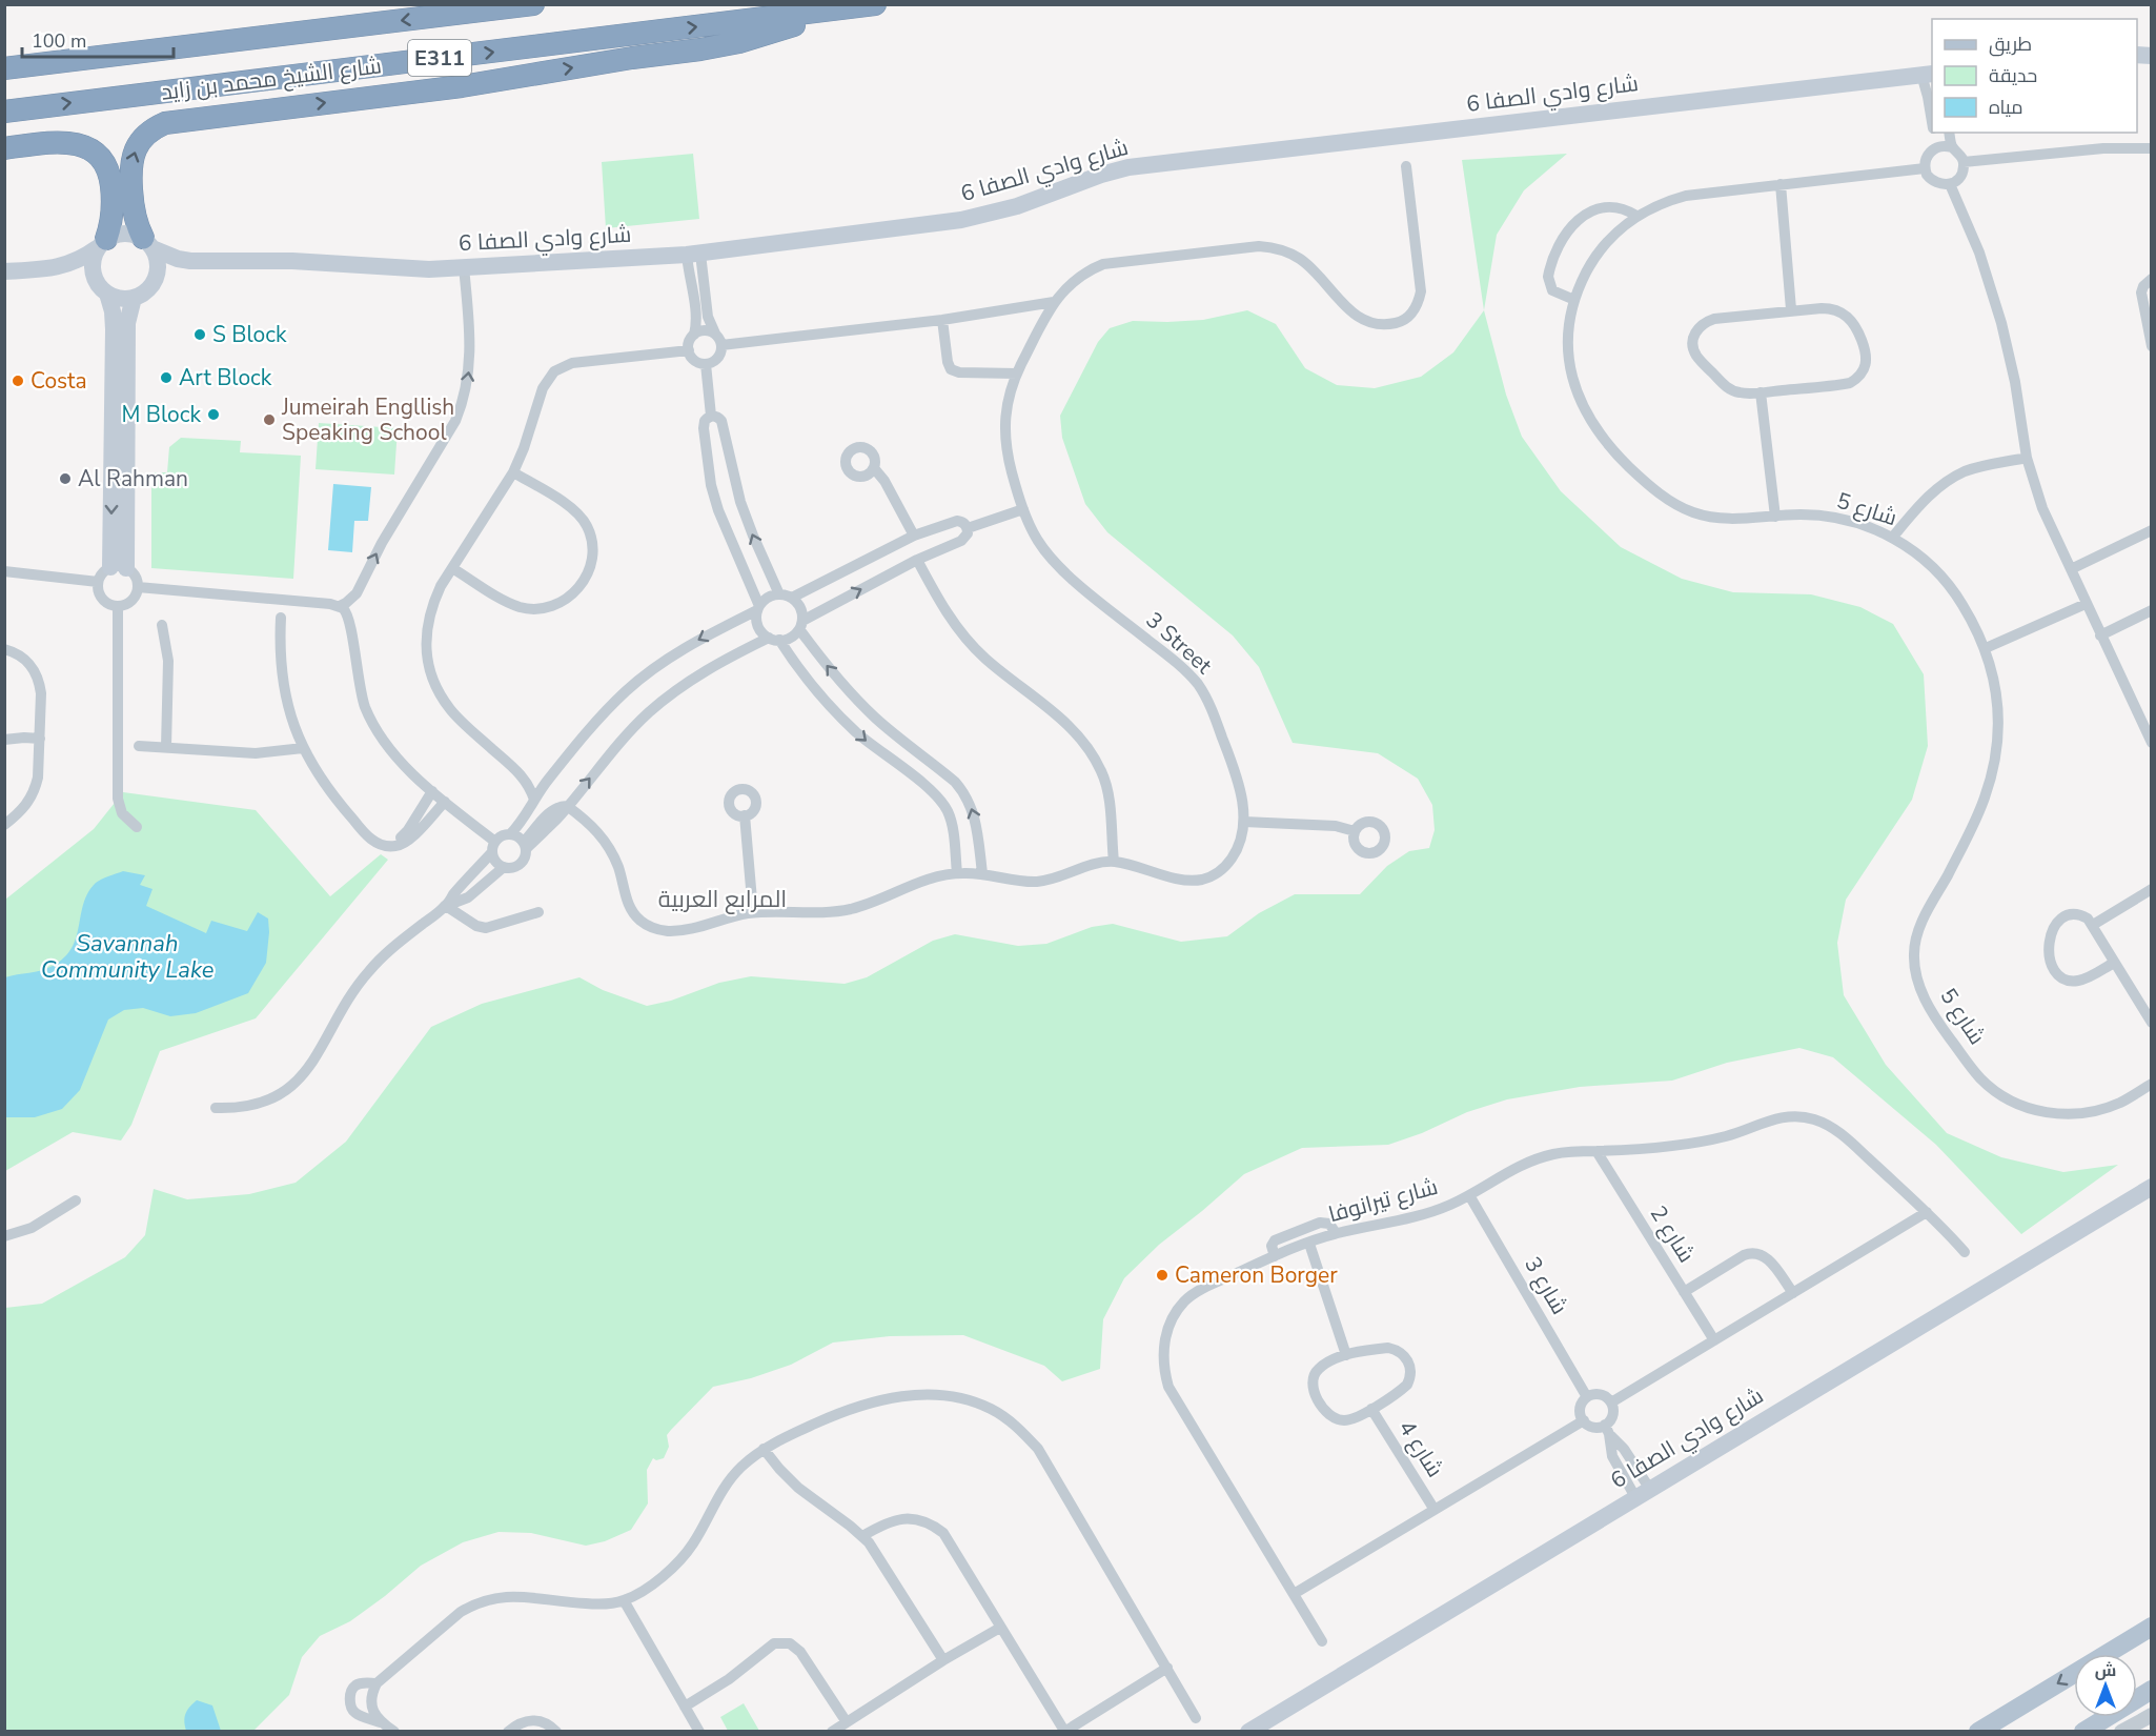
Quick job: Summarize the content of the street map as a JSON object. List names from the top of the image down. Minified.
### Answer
{"streets":{"highway":["E311","شارع الشيخ محمد بن زايد"],"main road":["شارع وادي الصفا 6"],"street":["شارع 5","3 Street","شارع تيرانوفا","شارع 2","شارع 3","شارع 4"]},"crossings":[["شارع تيرانوفا","شارع 2"],["شارع تيرانوفا","شارع 3"]],"districts":["المرابع العربية"],"water":["Savannah Community Lake"],"places":["S Block","Art Block","Costa","M Block","Jumeirah Engllish Speaking School","Al Rahman","Cameron Borger"],"legend":["طريق","حديقة","مياه"],"scale_bar":"100 m","north":"top"}
